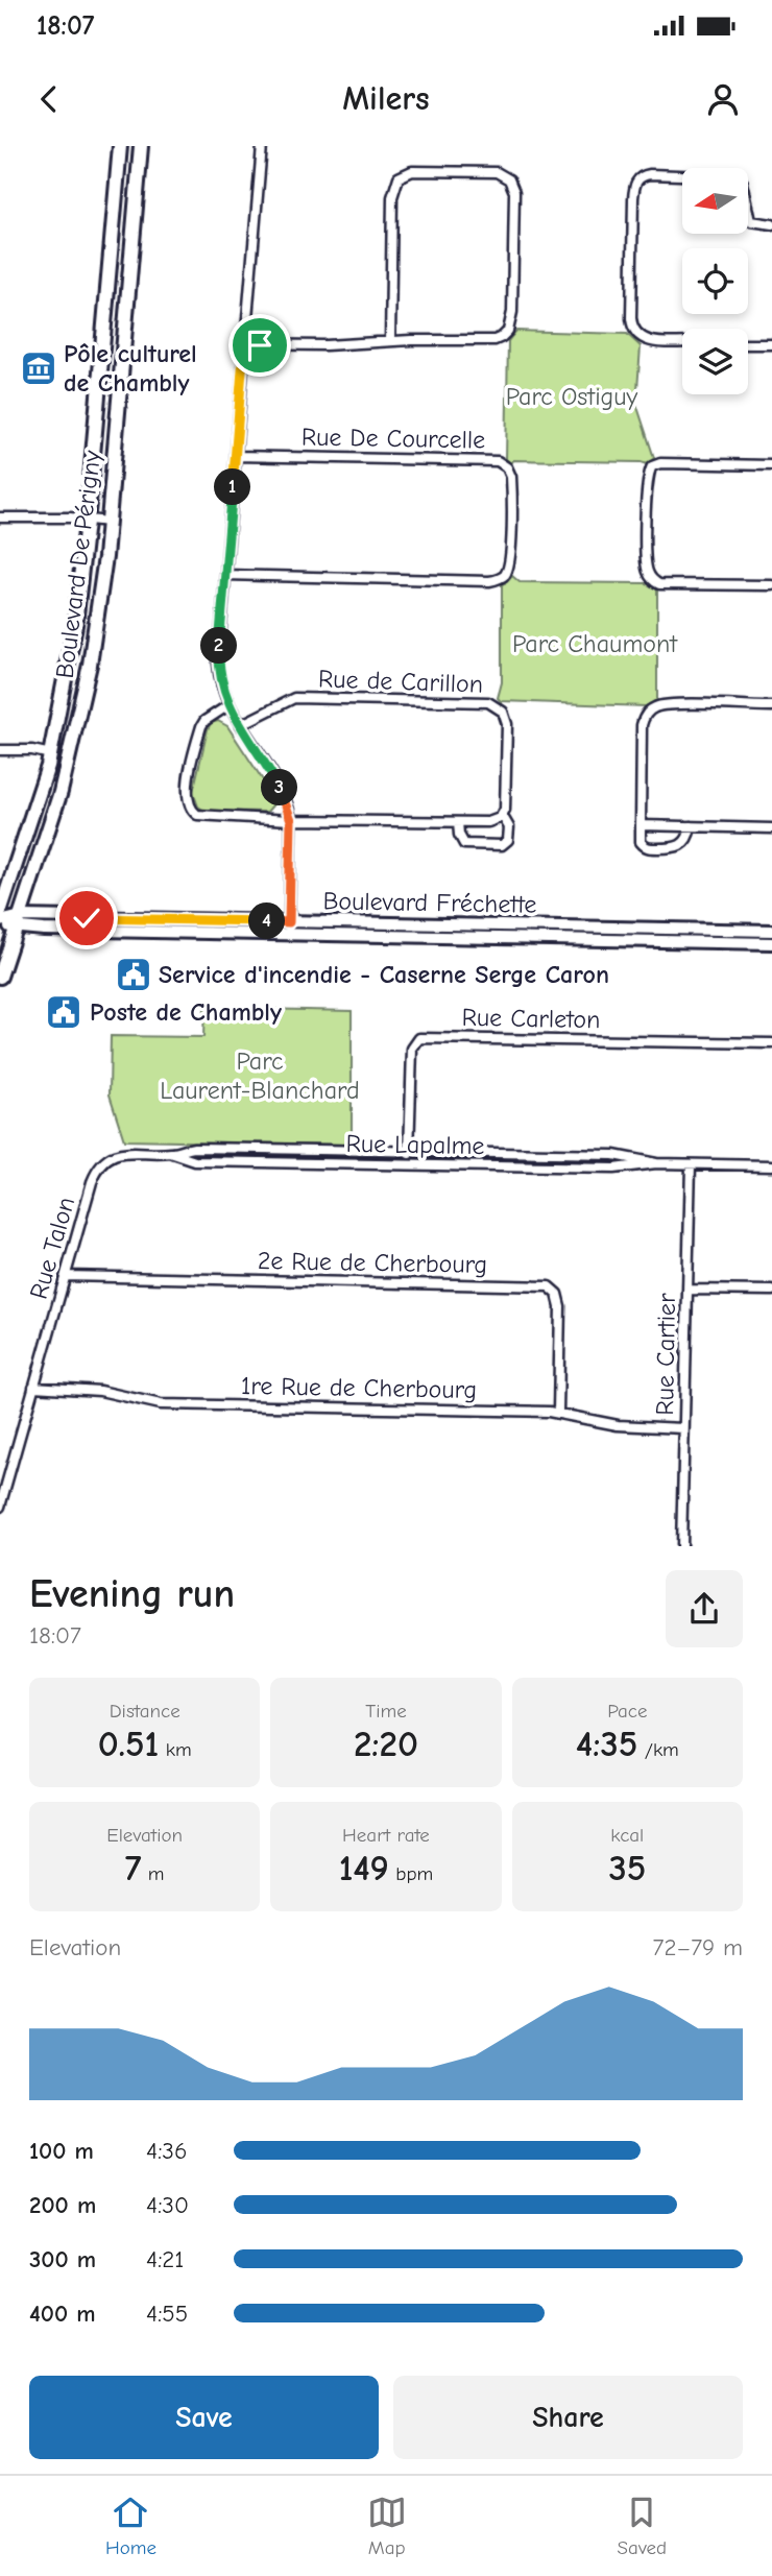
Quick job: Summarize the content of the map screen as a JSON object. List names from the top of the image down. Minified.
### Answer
{"streets":{"main road":["Boulevard De Périgny","Boulevard Fréchette"],"street":["Rue De Courcelle","Rue de Carillon","Rue Carleton","Rue Lapalme","Rue Talon","2e Rue de Cherbourg","Rue Cartier","1re Rue de Cherbourg"]},"crossings":[["Boulevard De Périgny","Boulevard Fréchette"],["Rue Carleton","Rue Lapalme"],["Rue Lapalme","Rue Talon"],["Rue Lapalme","Rue Cartier"],["Rue Talon","2e Rue de Cherbourg"],["Rue Talon","1re Rue de Cherbourg"],["2e Rue de Cherbourg","1re Rue de Cherbourg"],["Rue Cartier","1re Rue de Cherbourg"]],"parks":["Parc Ostiguy","Parc Chaumont","Parc Laurent-Blanchard"],"places":{"museum":["Pôle culturel de Chambly"],"public building":["Service d'incendie - Caserne Serge Caron","Poste de Chambly"]},"north":"left","page":{"status":"18:07","header":"Milers","pins":["1","2","3","4"],"heading":["Evening run","18:07"],"stats":[["Distance","0.51 km"],["Time","2:20"],["Pace","4:35 /km"],["Elevation","7 m"],["Heart rate","149 bpm"],["kcal","35"]],"chart":["Elevation","72–79 m"],"list":[{"name":"100 m","note":"4:36"},{"name":"200 m","note":"4:30"},{"name":"300 m","note":"4:21"},{"name":"400 m","note":"4:55"}],"buttons":["Save","Share"],"tabs":["Home","Map","Saved"]}}
